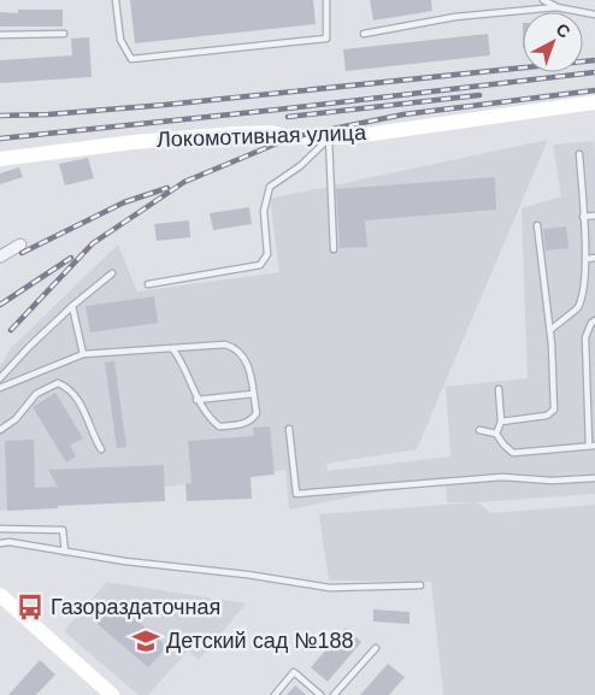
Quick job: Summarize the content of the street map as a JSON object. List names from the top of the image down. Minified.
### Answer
{"streets":{"street":["Локомотивная улица"]},"places":{"bus stop":["Газораздаточная"],"school or university":["Детский сад №188"]},"north":"top right"}
